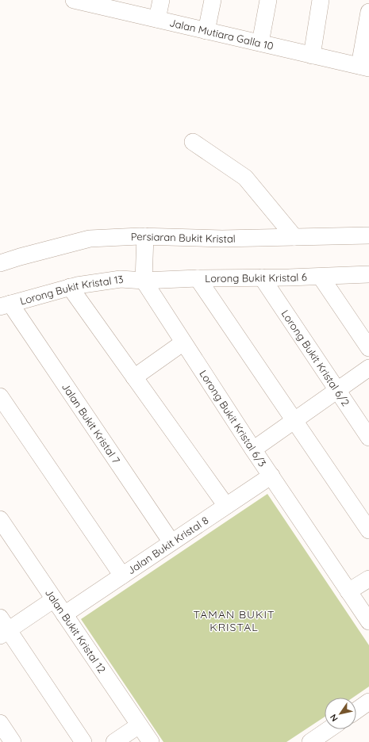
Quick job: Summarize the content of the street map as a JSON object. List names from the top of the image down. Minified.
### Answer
{"streets":{"street":["Jalan Mutiara Galla 10","Persiaran Bukit Kristal","Lorong Bukit Kristal 6","Lorong Bukit Kristal 13","Lorong Bukit Kristal 6/2","Lorong Bukit Kristal 6/3","Jalan Bukit Kristal 7","Jalan Bukit Kristal 8","Jalan Bukit Kristal 12"]},"crossings":[["Lorong Bukit Kristal 6","Lorong Bukit Kristal 13"],["Lorong Bukit Kristal 6","Lorong Bukit Kristal 6/2"],["Lorong Bukit Kristal 6","Lorong Bukit Kristal 6/3"],["Lorong Bukit Kristal 13","Lorong Bukit Kristal 6/3"],["Lorong Bukit Kristal 13","Jalan Bukit Kristal 7"],["Lorong Bukit Kristal 6/3","Jalan Bukit Kristal 8"],["Jalan Bukit Kristal 7","Jalan Bukit Kristal 8"],["Jalan Bukit Kristal 8","Jalan Bukit Kristal 12"]],"districts":["TAMAN BUKIT KRISTAL"],"north":"bottom left"}
